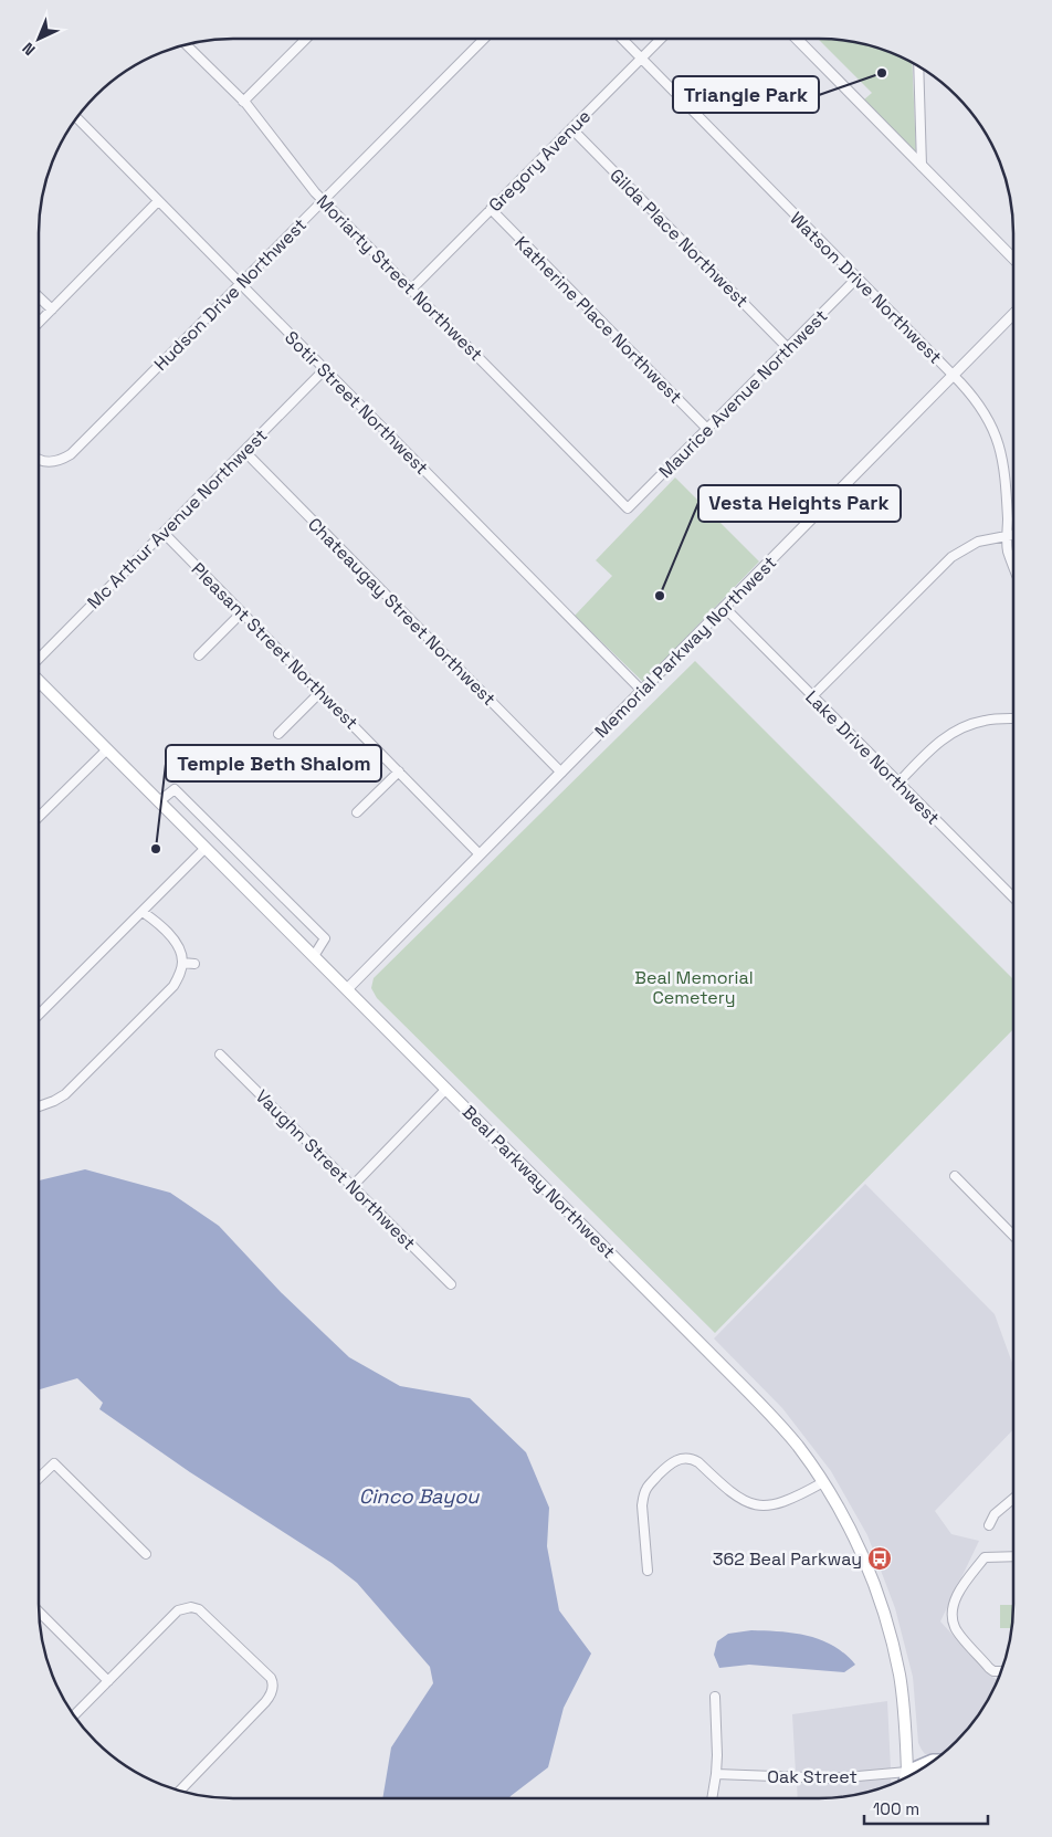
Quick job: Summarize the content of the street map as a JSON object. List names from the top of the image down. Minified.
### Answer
{"streets":{"main road":["Beal Parkway Northwest"],"street":["Gregory Avenue","Gilda Place Northwest","Moriarty Street Northwest","Watson Drive Northwest","Hudson Drive Northwest","Katherine Place Northwest","Maurice Avenue Northwest","Sotir Street Northwest","Mc Arthur Avenue Northwest","Chateaugay Street Northwest","Pleasant Street Northwest","Memorial Parkway Northwest","Lake Drive Northwest","Vaughn Street Northwest","Oak Street"]},"crossings":[["Gregory Avenue","Gilda Place Northwest"],["Gregory Avenue","Moriarty Street Northwest"],["Gregory Avenue","Watson Drive Northwest"],["Gregory Avenue","Katherine Place Northwest"],["Gilda Place Northwest","Maurice Avenue Northwest"],["Moriarty Street Northwest","Hudson Drive Northwest"],["Moriarty Street Northwest","Maurice Avenue Northwest"],["Watson Drive Northwest","Maurice Avenue Northwest"],["Watson Drive Northwest","Memorial Parkway Northwest"],["Hudson Drive Northwest","Sotir Street Northwest"],["Katherine Place Northwest","Maurice Avenue Northwest"],["Sotir Street Northwest","Mc Arthur Avenue Northwest"],["Sotir Street Northwest","Memorial Parkway Northwest"],["Mc Arthur Avenue Northwest","Chateaugay Street Northwest"],["Mc Arthur Avenue Northwest","Pleasant Street Northwest"],["Chateaugay Street Northwest","Memorial Parkway Northwest"],["Pleasant Street Northwest","Memorial Parkway Northwest"],["Memorial Parkway Northwest","Lake Drive Northwest"],["Memorial Parkway Northwest","Beal Parkway Northwest"],["Beal Parkway Northwest","Oak Street"]],"water":["Cinco Bayou"],"parks":["Beal Memorial Cemetery"],"places":{"other":["Triangle Park","Vesta Heights Park","Temple Beth Shalom"],"bus stop":["362 Beal Parkway"]},"scale_bar":"100 m","north":"bottom left"}
